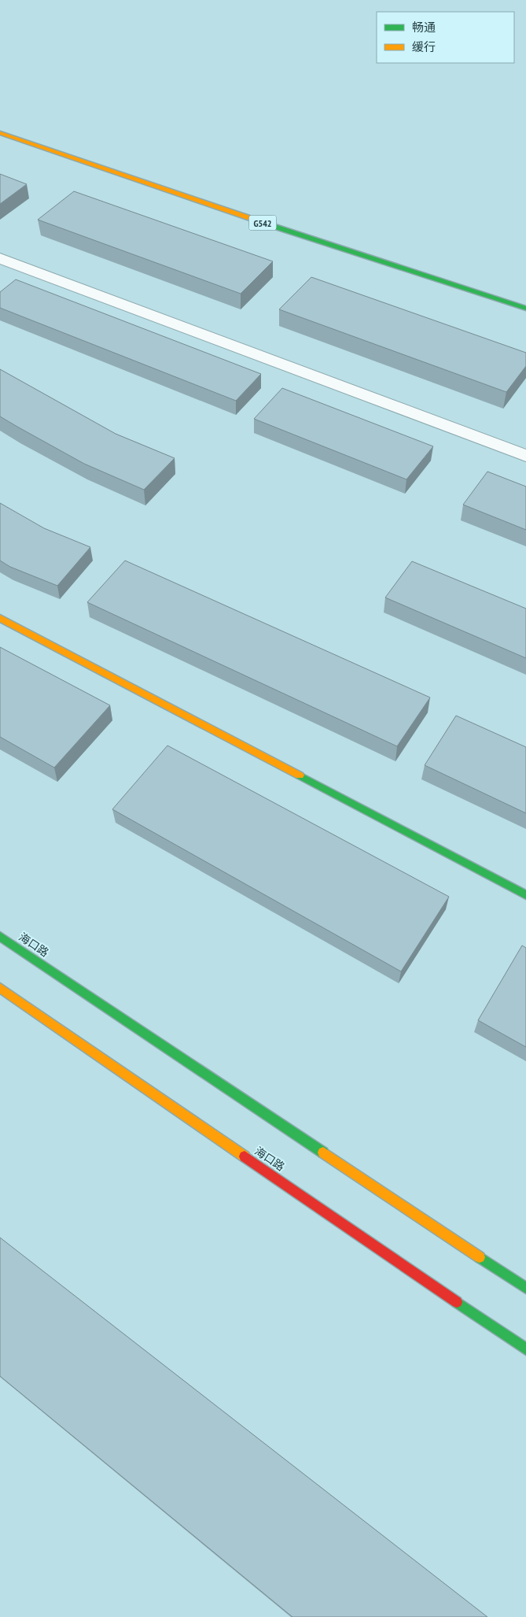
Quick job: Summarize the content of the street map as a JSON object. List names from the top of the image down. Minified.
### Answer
{"streets":{"main road":["G542","海口路"]},"legend":["畅通","缓行"]}
